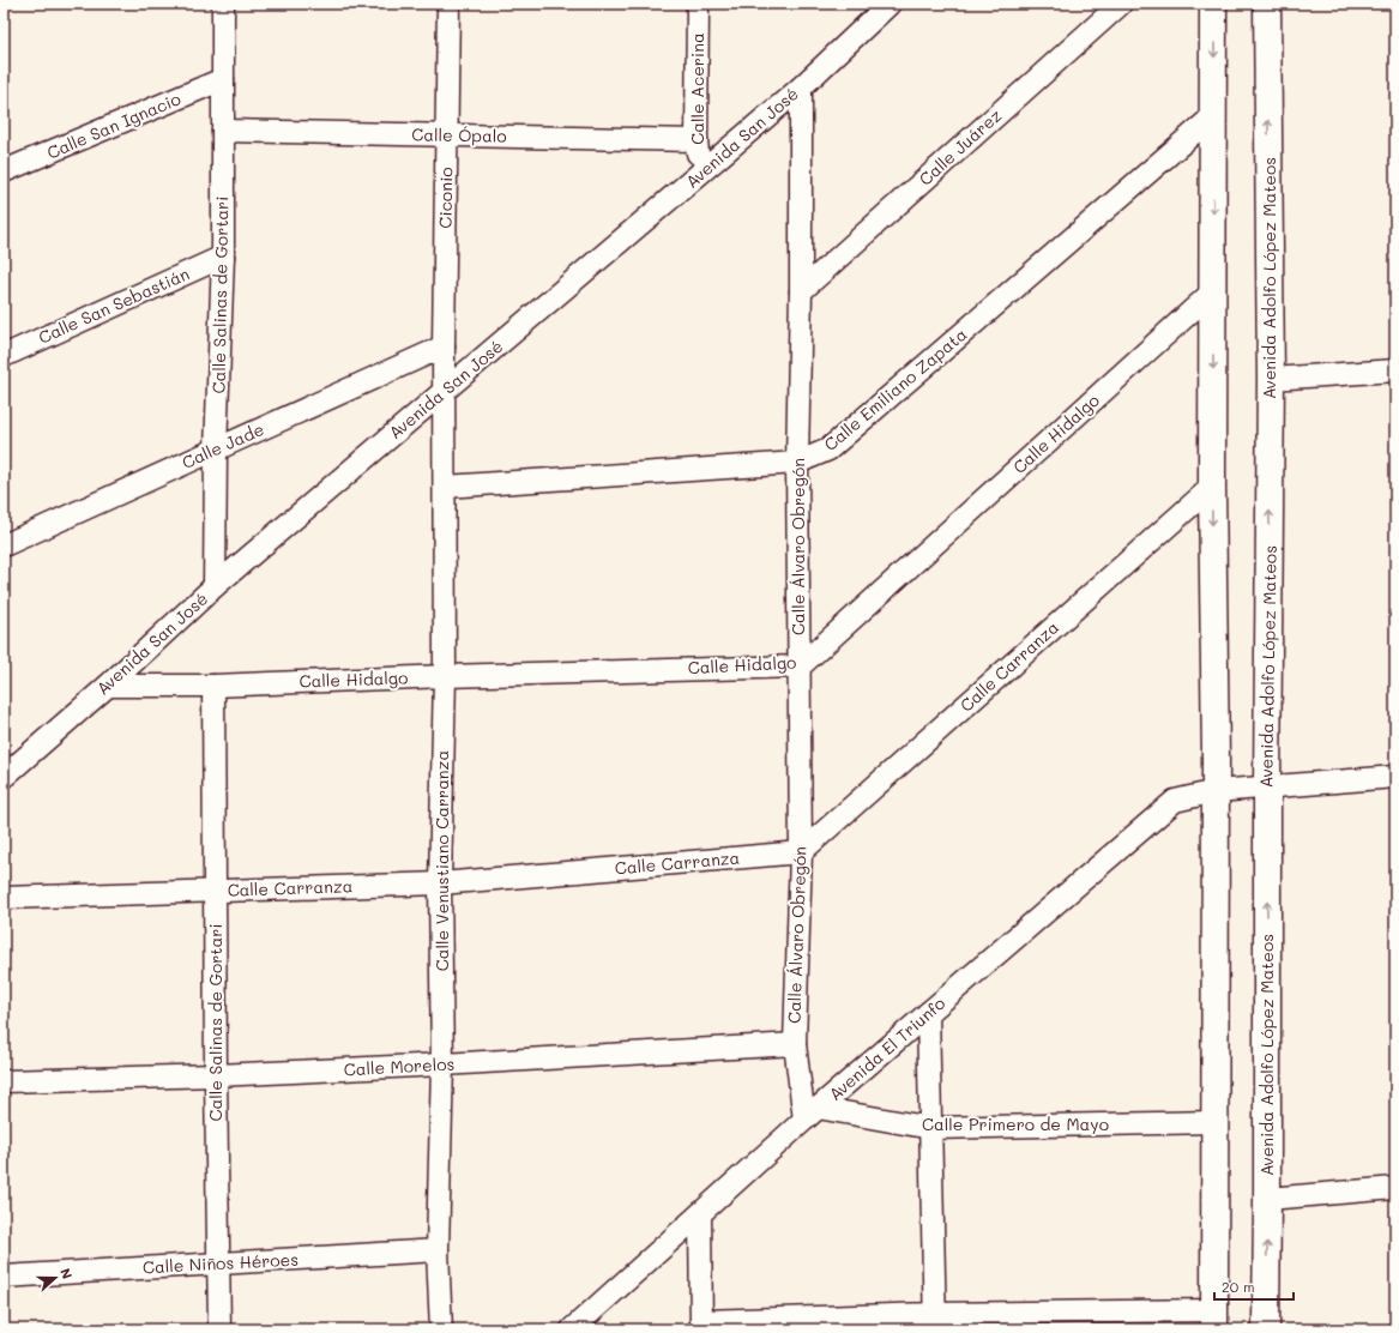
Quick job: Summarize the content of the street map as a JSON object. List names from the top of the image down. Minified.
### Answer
{"streets":{"main road":["Avenida Adolfo López Mateos"],"street":["Calle Acerina","Calle San Ignacio","Calle Ópalo","Avenida San José","Calle Juárez","Ciconio","Calle Salinas de Gortari","Calle San Sebastián","Calle Emiliano Zapata","Calle Hidalgo","Calle Jade","Calle Álvaro Obregón","Calle Carranza","Calle Venustiano Carranza","Avenida El Triunfo","Calle Morelos","Calle Primero de Mayo","Calle Niños Héroes"]},"crossings":[["Calle Acerina","Calle Ópalo"],["Calle Acerina","Avenida San José"],["Calle San Ignacio","Calle Salinas de Gortari"],["Calle Ópalo","Ciconio"],["Calle Ópalo","Calle Salinas de Gortari"],["Avenida San José","Ciconio"],["Avenida San José","Calle Salinas de Gortari"],["Avenida San José","Calle Hidalgo"],["Avenida San José","Calle Álvaro Obregón"],["Avenida San José","Calle Venustiano Carranza"],["Calle Juárez","Calle Álvaro Obregón"],["Ciconio","Calle Jade"],["Ciconio","Calle Venustiano Carranza"],["Avenida Adolfo López Mateos","Avenida El Triunfo"],["Calle Salinas de Gortari","Calle San Sebastián"],["Calle Salinas de Gortari","Calle Hidalgo"],["Calle Salinas de Gortari","Calle Jade"],["Calle Salinas de Gortari","Calle Carranza"],["Calle Salinas de Gortari","Calle Morelos"],["Calle Salinas de Gortari","Calle Niños Héroes"],["Calle Emiliano Zapata","Calle Álvaro Obregón"],["Calle Emiliano Zapata","Calle Venustiano Carranza"],["Calle Hidalgo","Calle Álvaro Obregón"],["Calle Hidalgo","Calle Venustiano Carranza"],["Calle Álvaro Obregón","Calle Carranza"],["Calle Álvaro Obregón","Avenida El Triunfo"],["Calle Álvaro Obregón","Calle Morelos"],["Calle Álvaro Obregón","Calle Primero de Mayo"],["Calle Carranza","Calle Venustiano Carranza"],["Calle Venustiano Carranza","Calle Morelos"],["Calle Venustiano Carranza","Calle Niños Héroes"],["Avenida El Triunfo","Calle Primero de Mayo"]],"scale_bar":"20 m","north":"right"}
